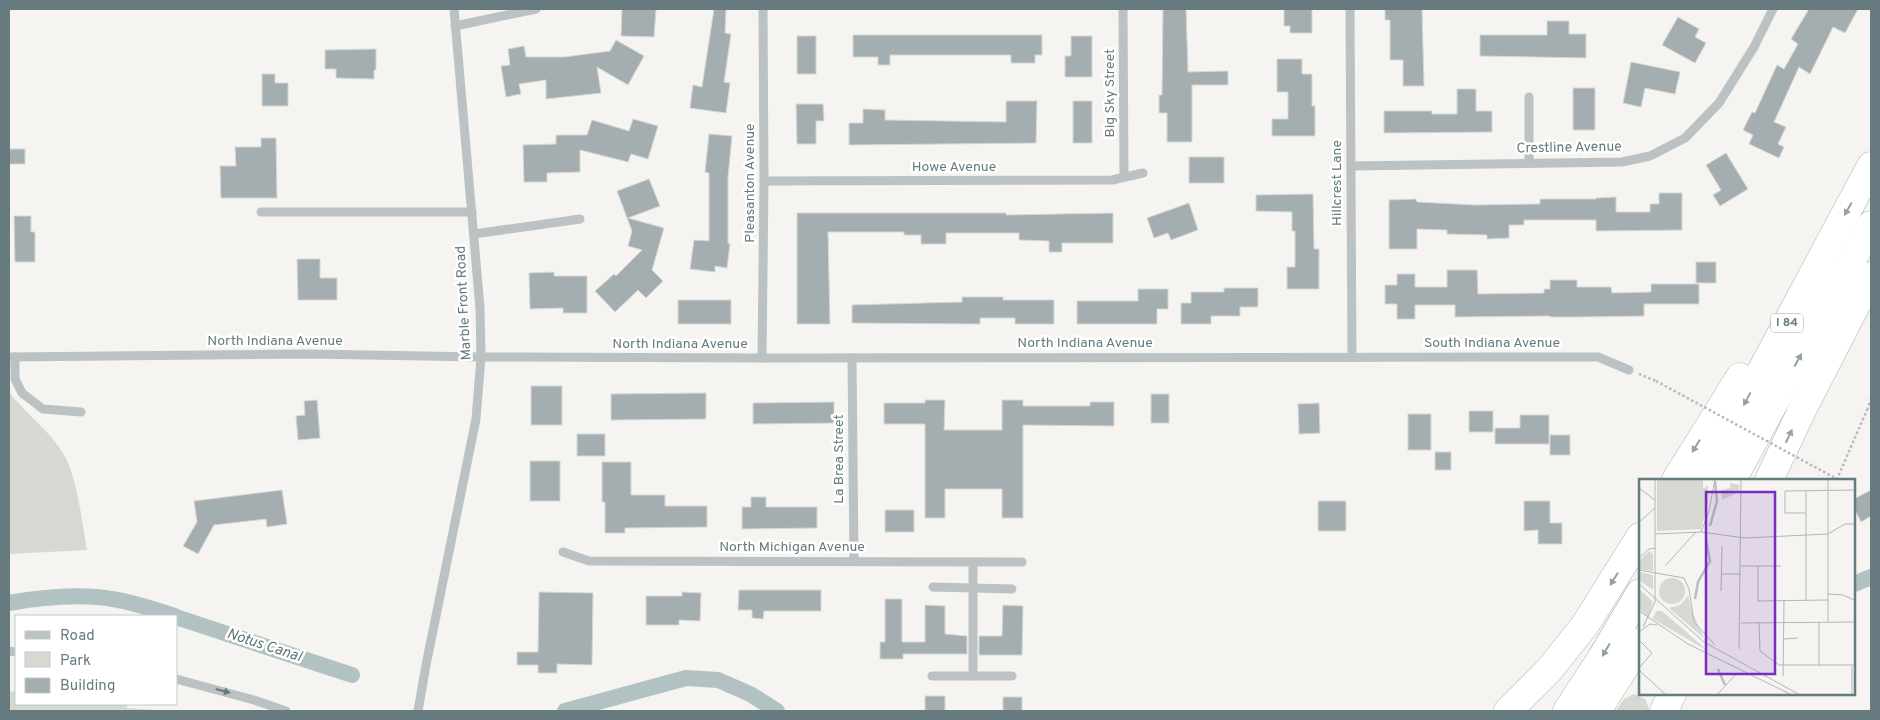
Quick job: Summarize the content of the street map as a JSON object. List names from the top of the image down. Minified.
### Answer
{"streets":{"highway":["I 84"],"street":["Big Sky Street","Crestline Avenue","Howe Avenue","Pleasanton Avenue","Hillcrest Lane","Marble Front Road","North Indiana Avenue","South Indiana Avenue","La Brea Street","North Michigan Avenue"]},"crossings":[["Big Sky Street","Howe Avenue"],["Crestline Avenue","Hillcrest Lane"],["Howe Avenue","Pleasanton Avenue"],["Pleasanton Avenue","North Indiana Avenue"],["Hillcrest Lane","North Indiana Avenue"],["Hillcrest Lane","South Indiana Avenue"],["Marble Front Road","North Indiana Avenue"],["North Indiana Avenue","South Indiana Avenue"],["North Indiana Avenue","La Brea Street"],["La Brea Street","North Michigan Avenue"]],"water":["Notus Canal"],"legend":["Road","Park","Building"]}
